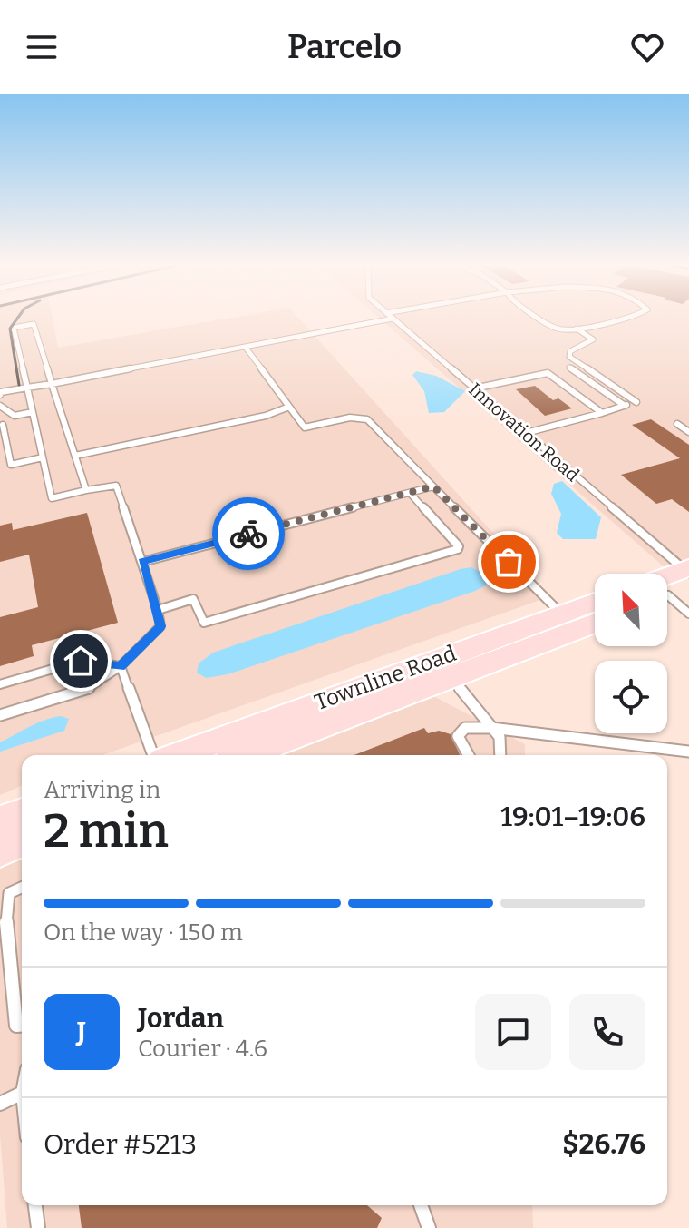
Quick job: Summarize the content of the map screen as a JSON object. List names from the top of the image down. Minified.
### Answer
{"streets":{"main road":["Townline Road"],"lane":["Innovation Road"]},"north":"top left","page":{"header":"Parcelo","heading":["2 min","Arriving in","19:01–19:06"],"panel":["Jordan","Courier · 4.6","Order #5213","$26.76"],"bar":"On the way · 150 m","round":"J"}}
